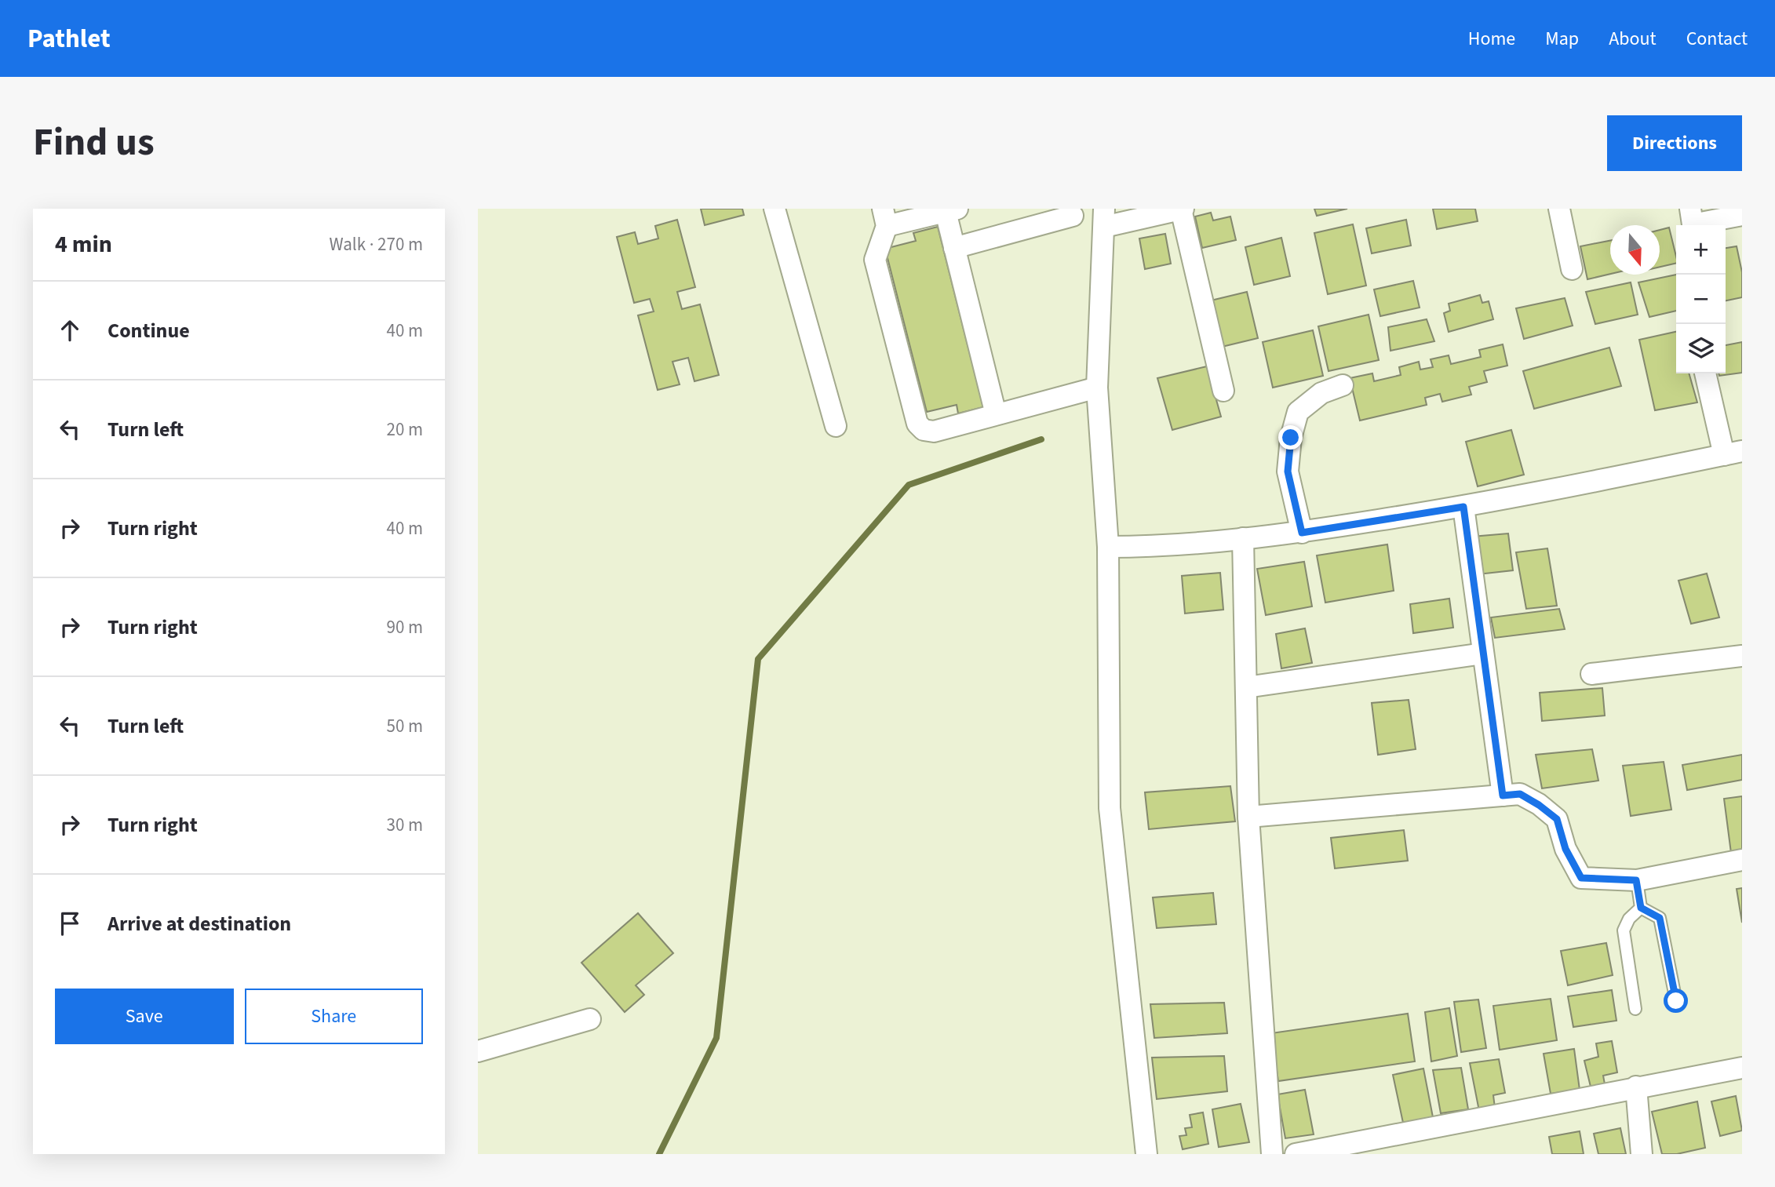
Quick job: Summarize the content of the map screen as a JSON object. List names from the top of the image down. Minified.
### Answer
{"north":"bottom","page":{"header":"Pathlet","nav":["Home","Map","About","Contact"],"title":"Find us","buttons":["Directions",["Save","Share"]],"heading":["4 min","Walk · 270 m"],"map_buttons":["+","−"],"list":[["Continue","40 m"],["Turn left","20 m"],["Turn right","40 m"],["Turn right","90 m"],["Turn left","50 m"],["Turn right","30 m"],"Arrive at destination"]}}
